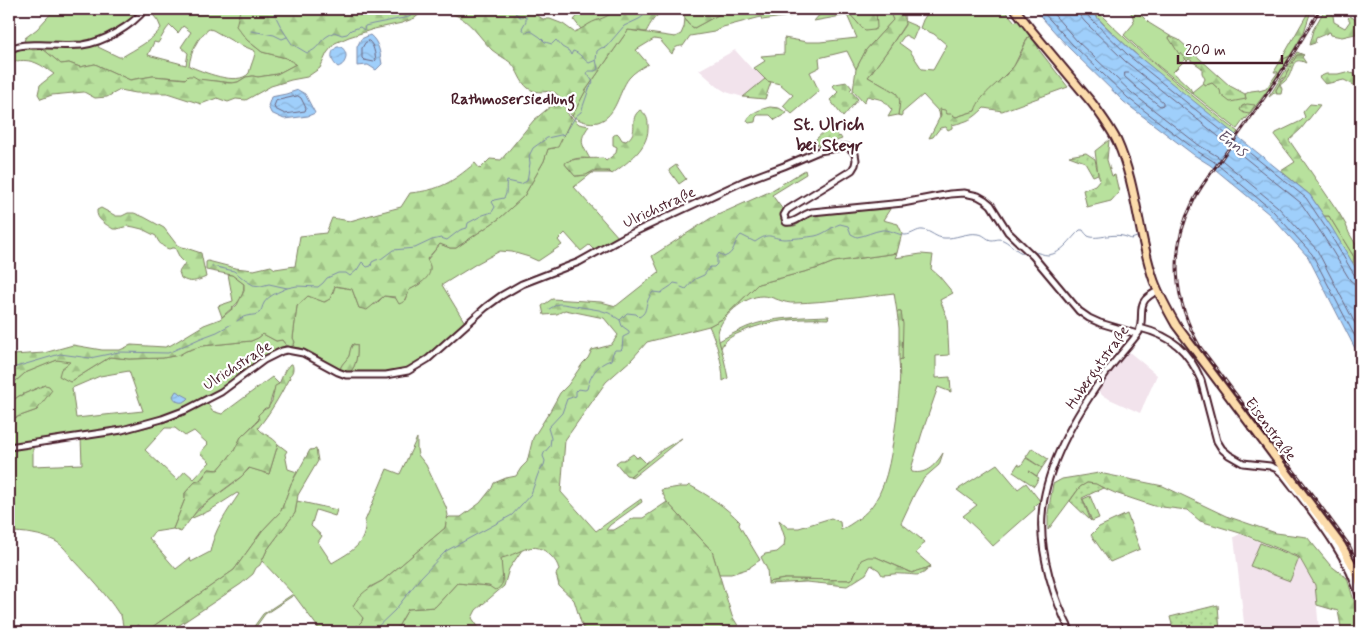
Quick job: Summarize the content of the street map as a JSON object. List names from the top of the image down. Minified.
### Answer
{"streets":{"main road":["Eisenstraße"],"street":["Ulrichstraße","Hubergutstraße"]},"crossings":[["Ulrichstraße","Hubergutstraße"],["Hubergutstraße","Eisenstraße"]],"districts":["Rathmosersiedlung","St. Ulrich bei Steyr"],"water":["Enns"],"scale_bar":"200 m"}
